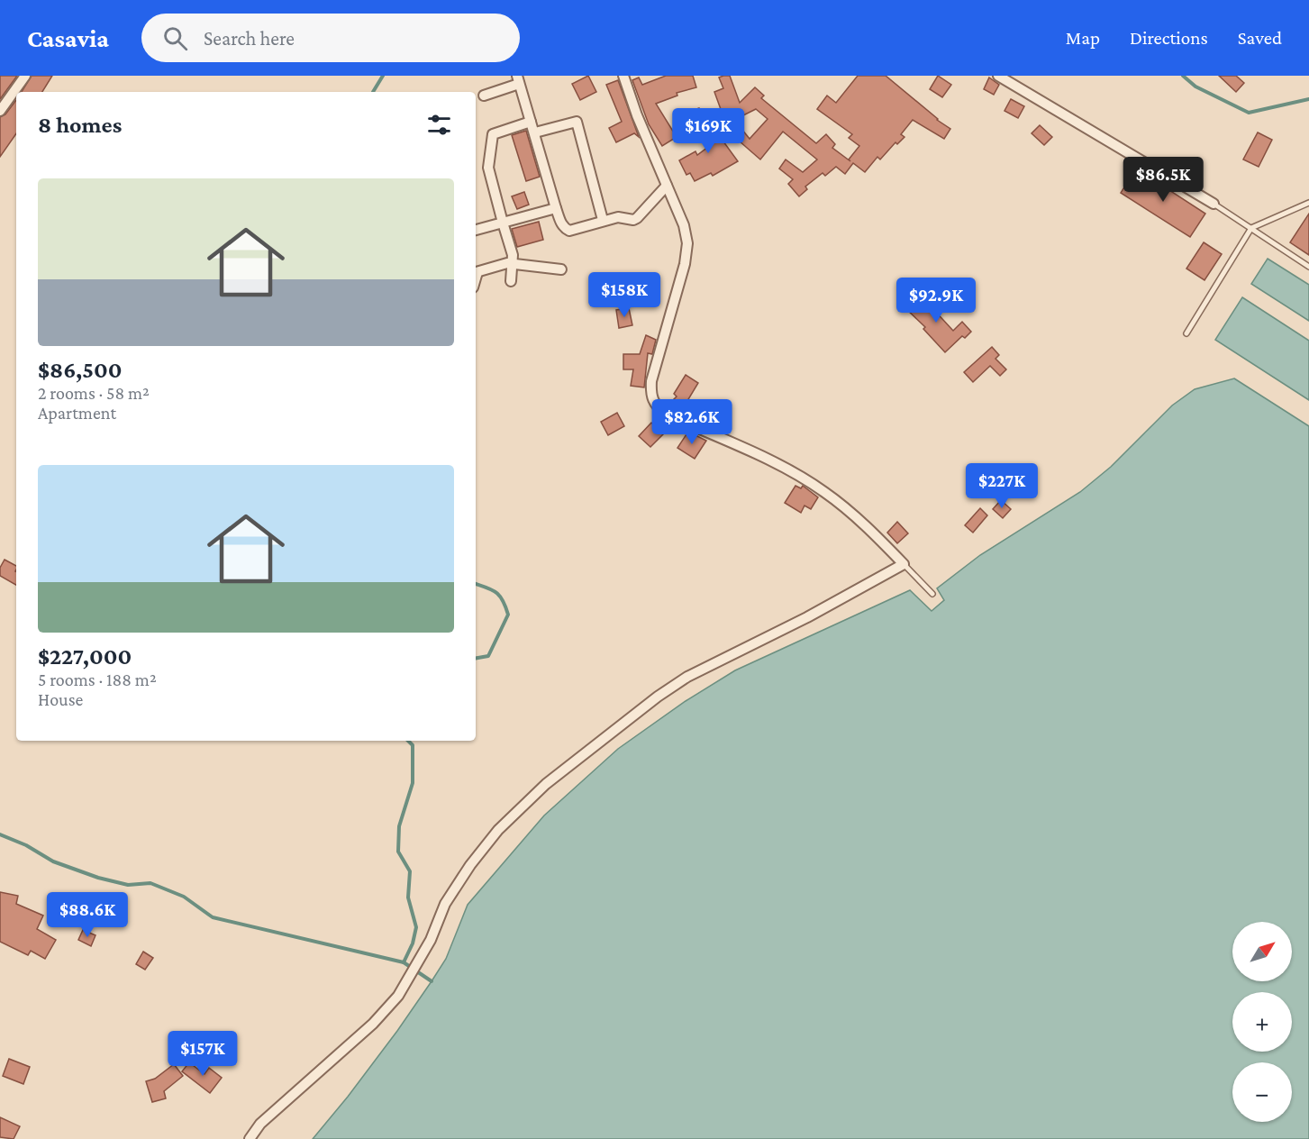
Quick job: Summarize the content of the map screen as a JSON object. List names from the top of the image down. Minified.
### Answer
{"north":"top right","page":{"header":"Casavia","search":"Search here","nav":["Map","Directions","Saved"],"heading":"8 homes","price":["$169K","$86.5K","$158K","$92.9K","$82.6K","$227K","$88.6K","$157K"],"list":[{"name":"$86,500","note":"2 rooms · 58 m² · Apartment"},{"name":"$227,000","note":"5 rooms · 188 m² · House"}],"map_buttons":["+","−"]}}
